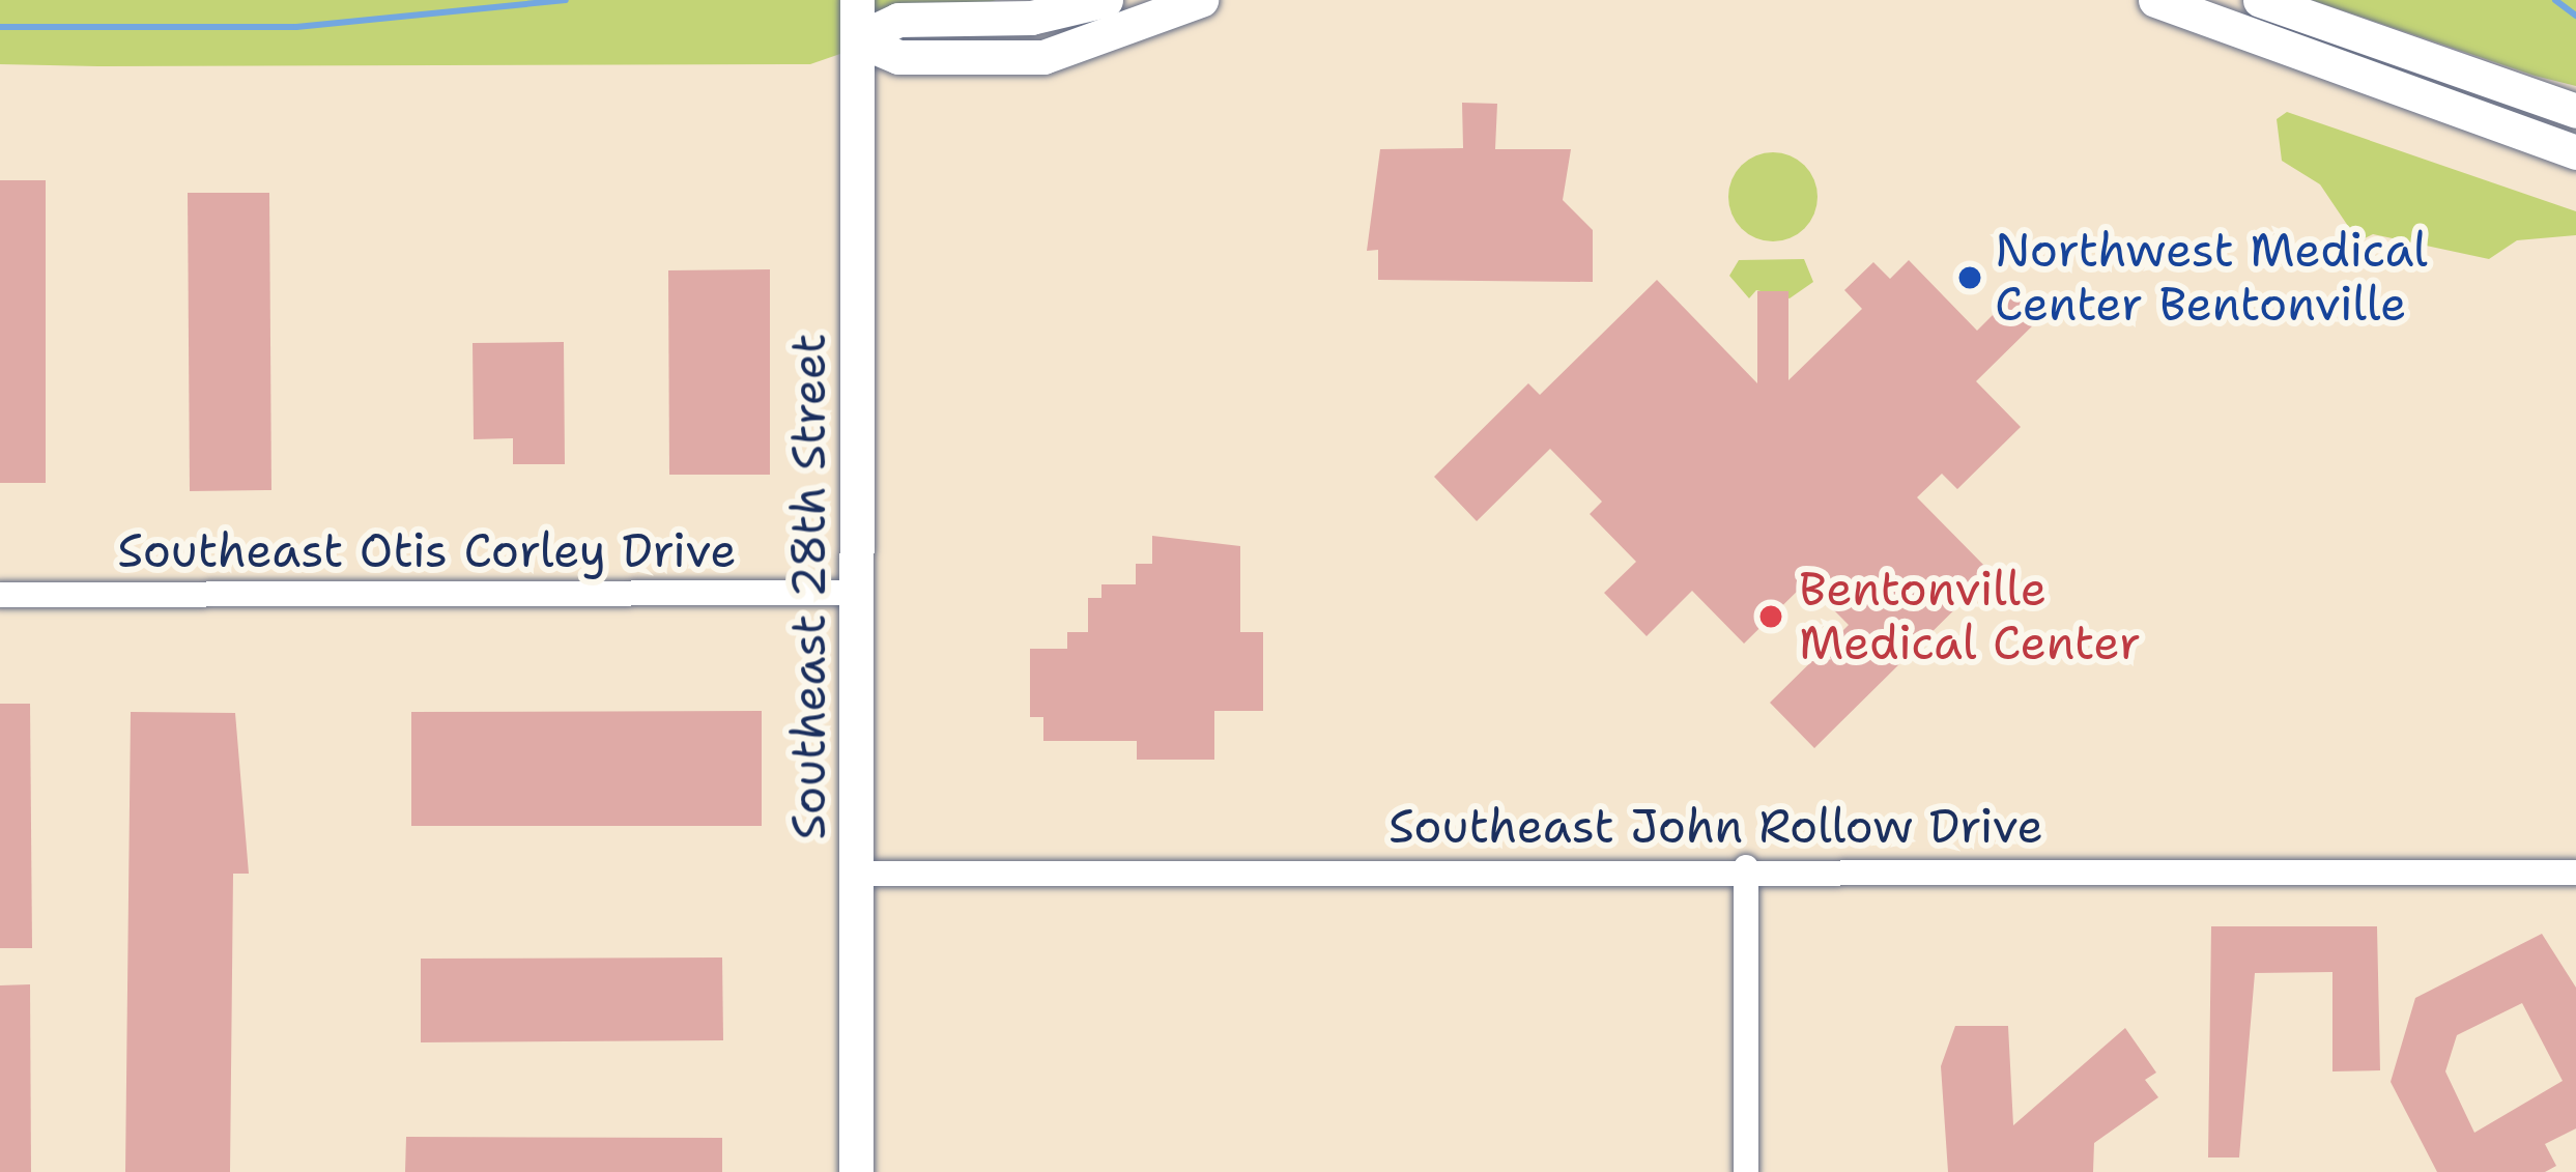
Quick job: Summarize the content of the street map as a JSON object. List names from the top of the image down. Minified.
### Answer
{"streets":{"main road":["Southeast 28th Street"],"street":["Southeast Otis Corley Drive","Southeast John Rollow Drive"]},"crossings":[["Southeast Otis Corley Drive","Southeast 28th Street"],["Southeast 28th Street","Southeast John Rollow Drive"]],"places":["Northwest Medical Center Bentonville","Bentonville Medical Center"]}
